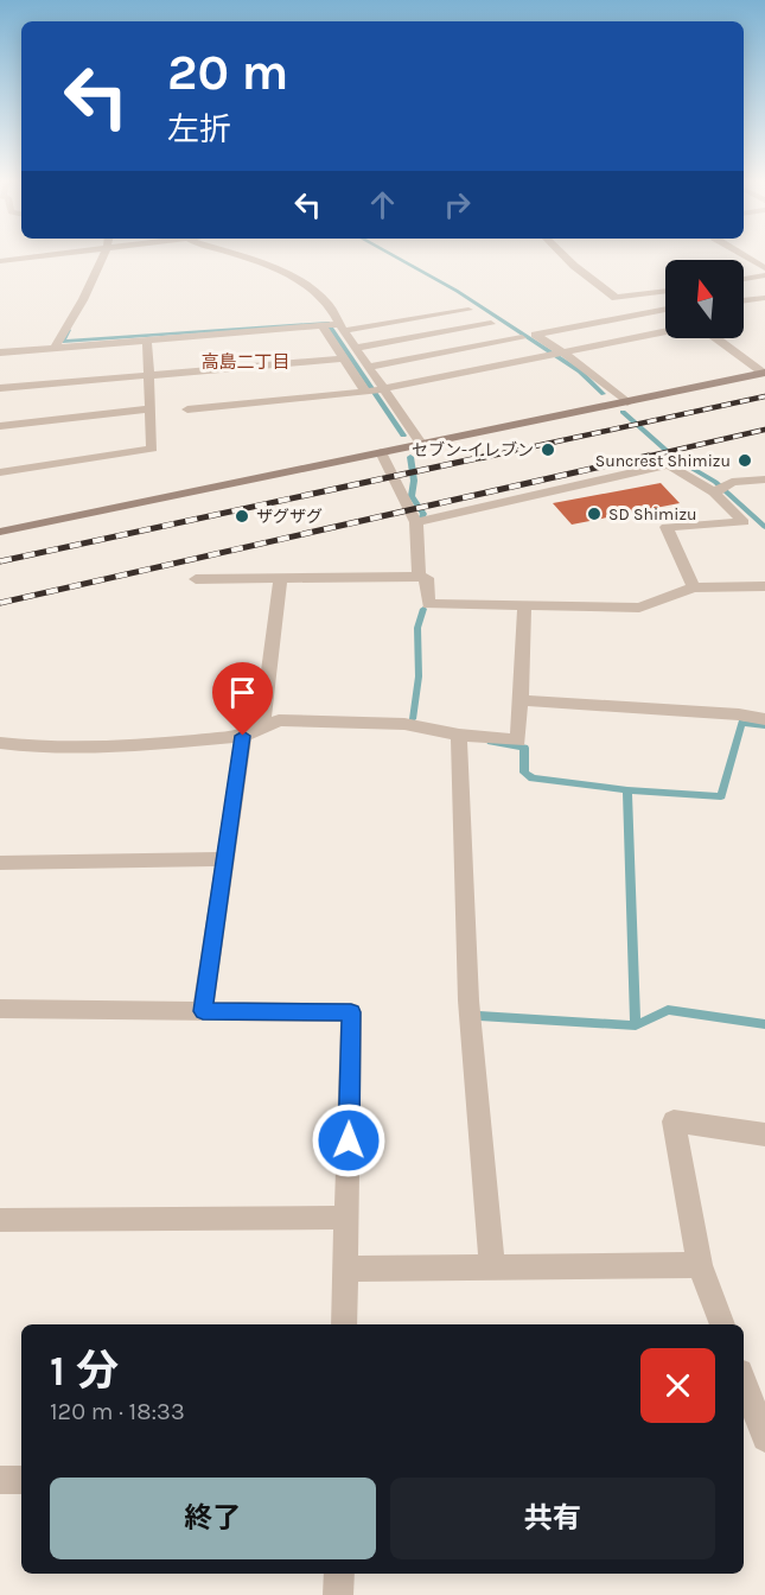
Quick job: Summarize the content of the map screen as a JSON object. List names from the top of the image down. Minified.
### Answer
{"districts":["高島二丁目"],"places":["セブン-イレブン","Suncrest Shimizu","SD Shimizu","ザグザグ"],"north":"top","page":{"turn":["20 m","左折"],"heading":["1 分","120 m · 18:33"],"buttons":["終了","共有"]}}
